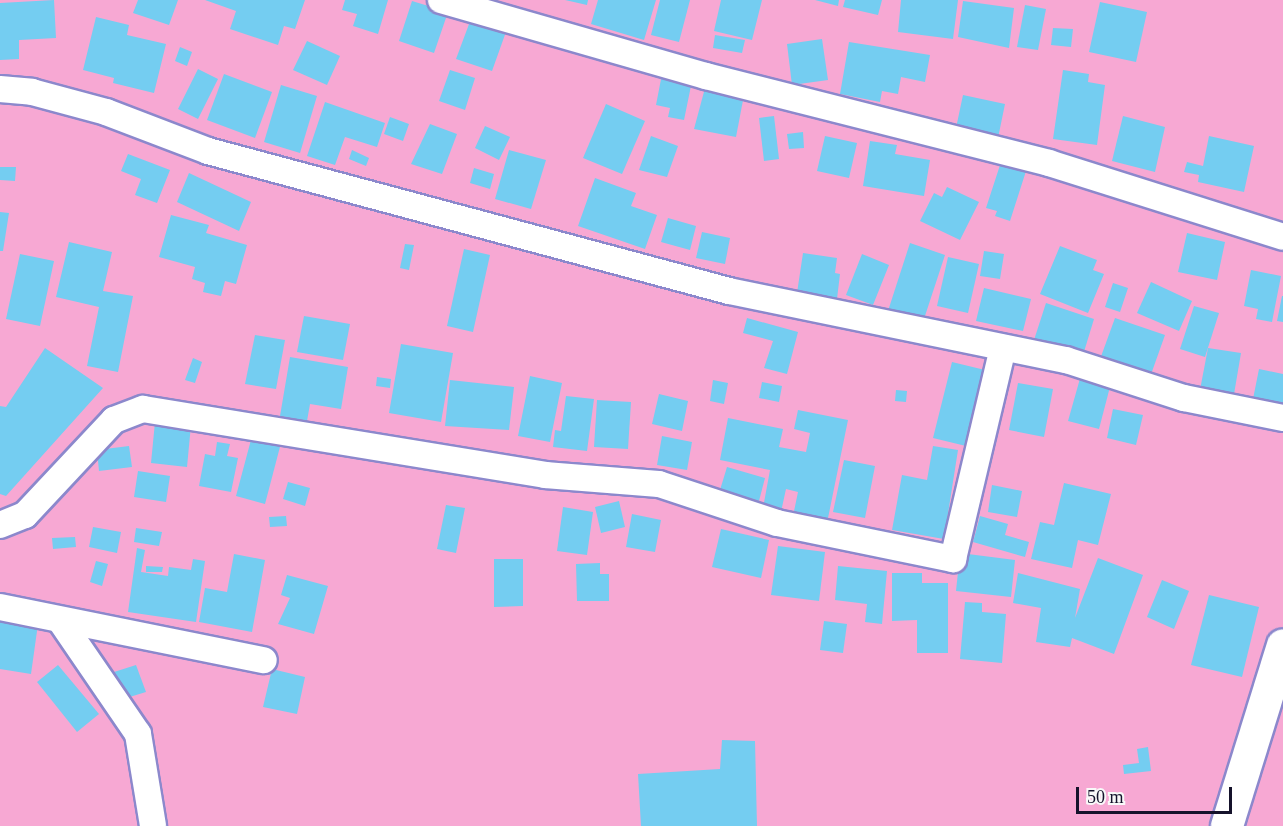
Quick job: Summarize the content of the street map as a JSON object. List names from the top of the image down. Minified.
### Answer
{"scale_bar":"50 m"}
